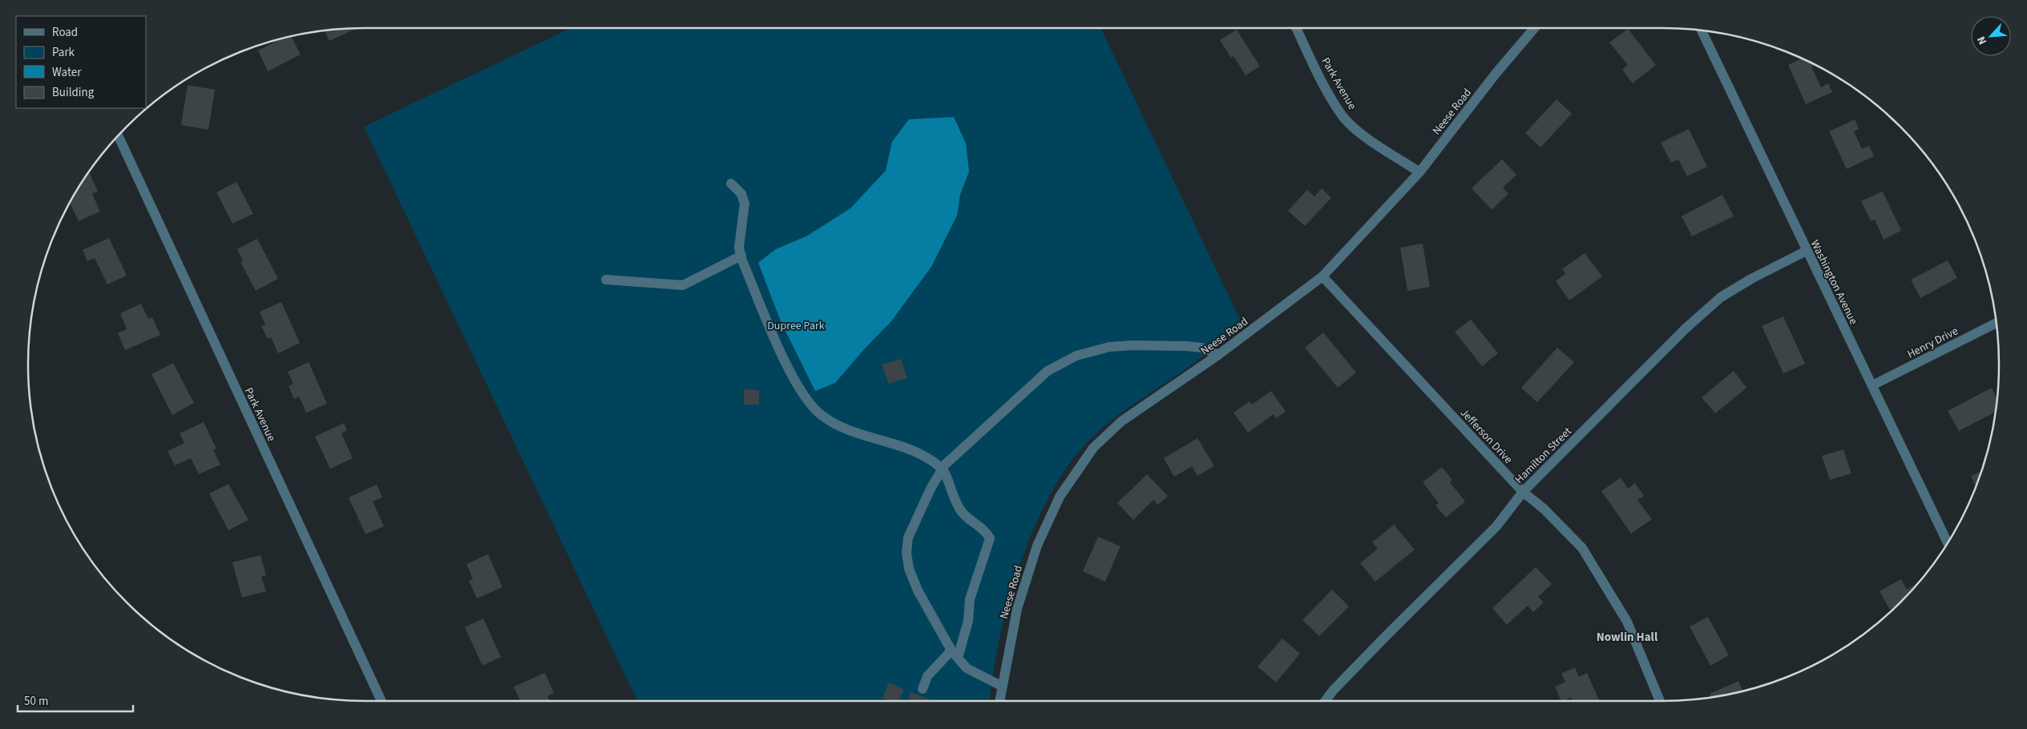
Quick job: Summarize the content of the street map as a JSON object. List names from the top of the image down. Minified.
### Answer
{"streets":{"street":["Park Avenue","Neese Road","Washington Avenue","Henry Drive","Jefferson Drive","Hamilton Street"]},"crossings":[["Park Avenue","Neese Road"],["Neese Road","Jefferson Drive"],["Washington Avenue","Henry Drive"],["Washington Avenue","Hamilton Street"],["Jefferson Drive","Hamilton Street"]],"districts":["Nowlin Hall"],"parks":["Dupree Park"],"legend":["Road","Park","Water","Building"],"scale_bar":"50 m","north":"bottom left"}
